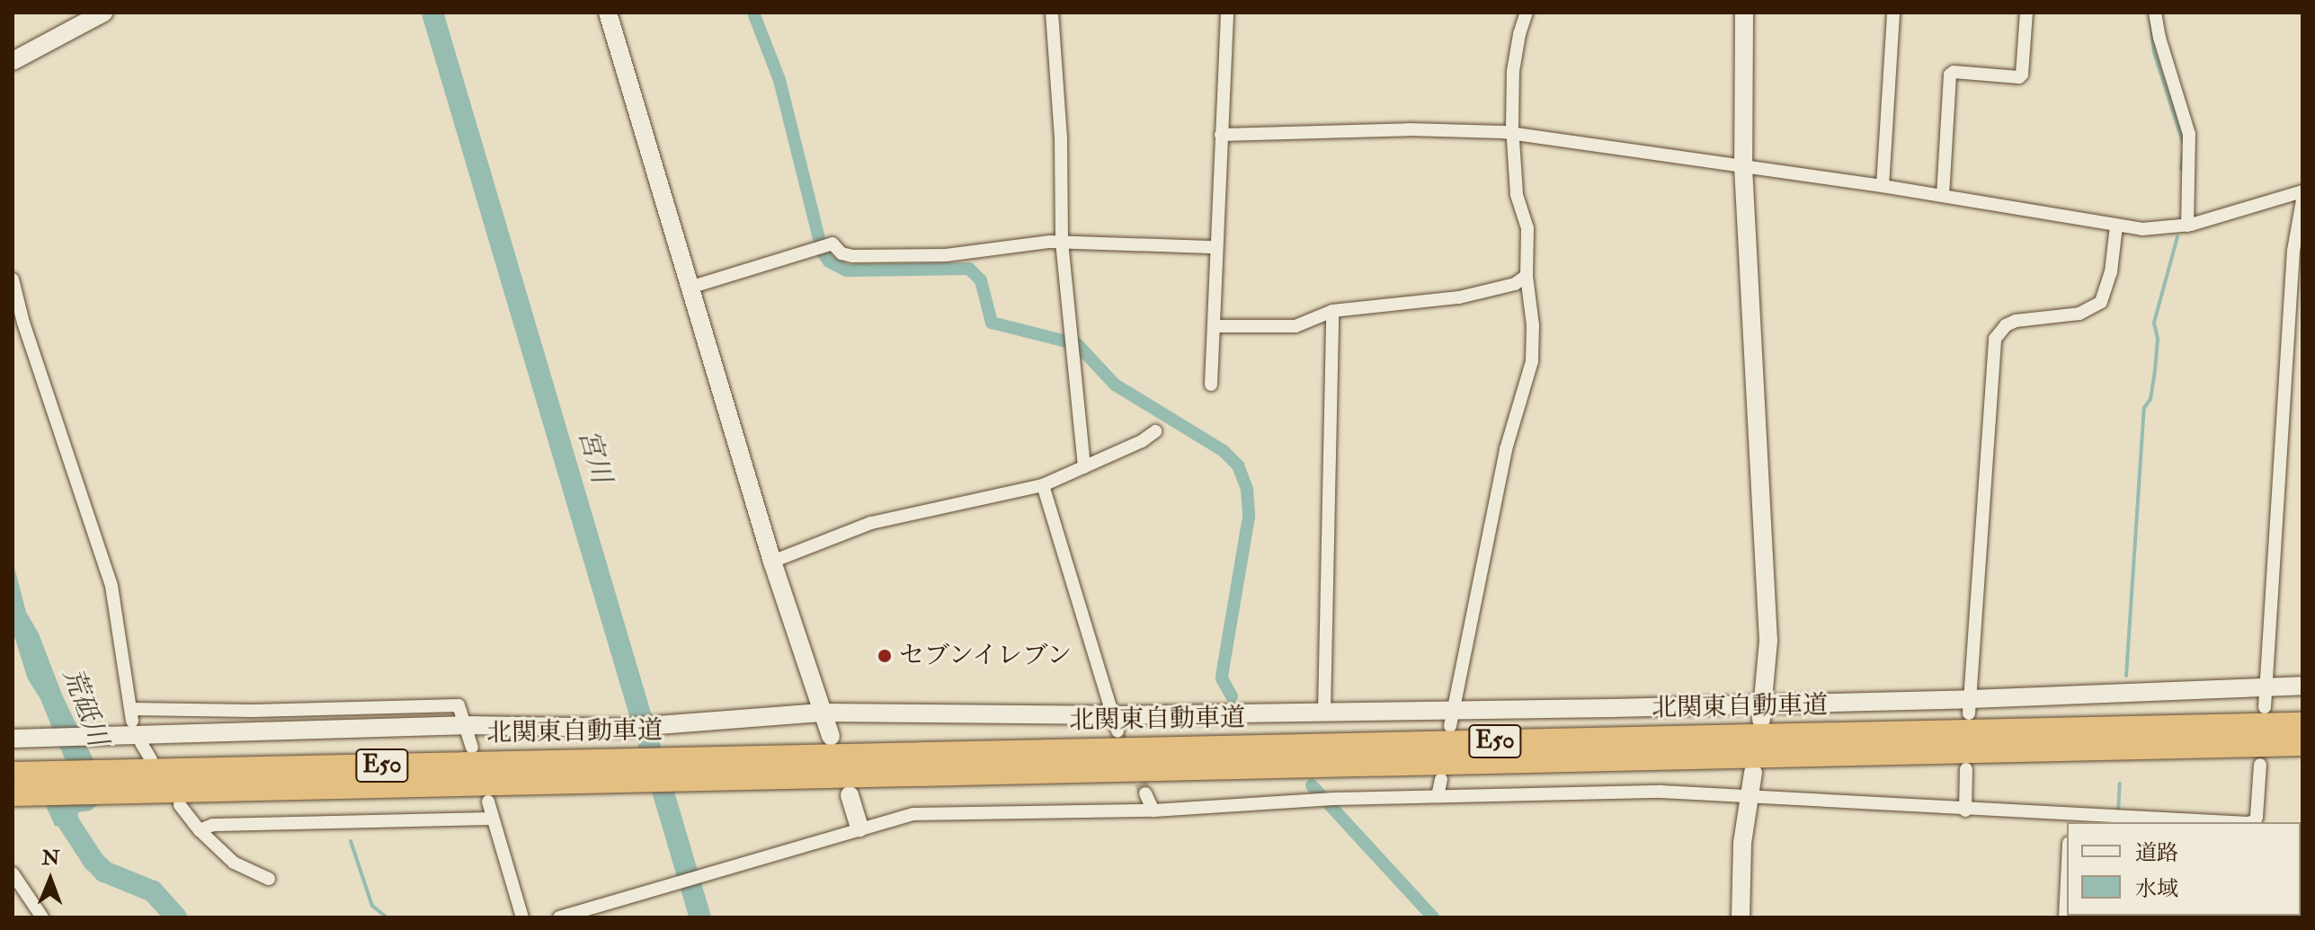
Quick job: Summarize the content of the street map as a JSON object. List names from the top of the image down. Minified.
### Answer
{"streets":{"highway":["北関東自動車道","E50"]},"water":["宮川","荒砥川"],"places":["セブンイレブン"],"legend":["道路","水域"],"north":"top"}
